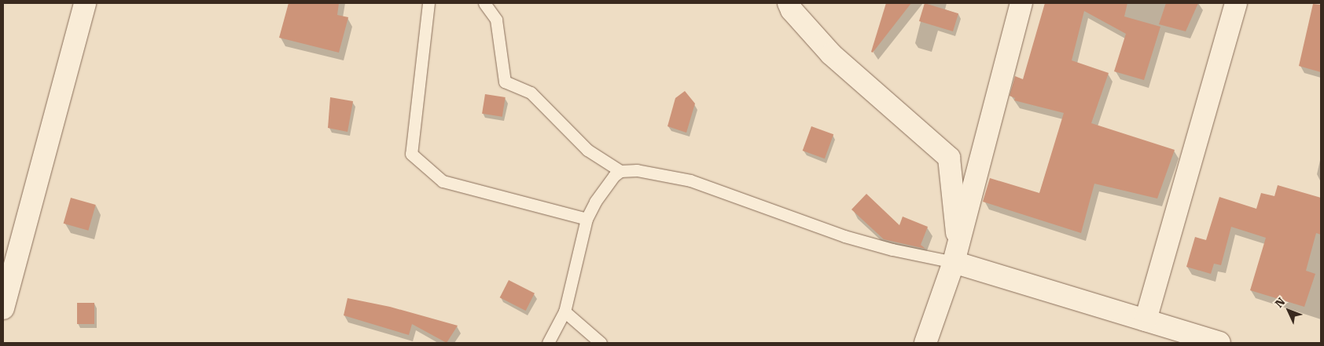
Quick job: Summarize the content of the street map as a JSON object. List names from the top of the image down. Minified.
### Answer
{"north":"top left"}
